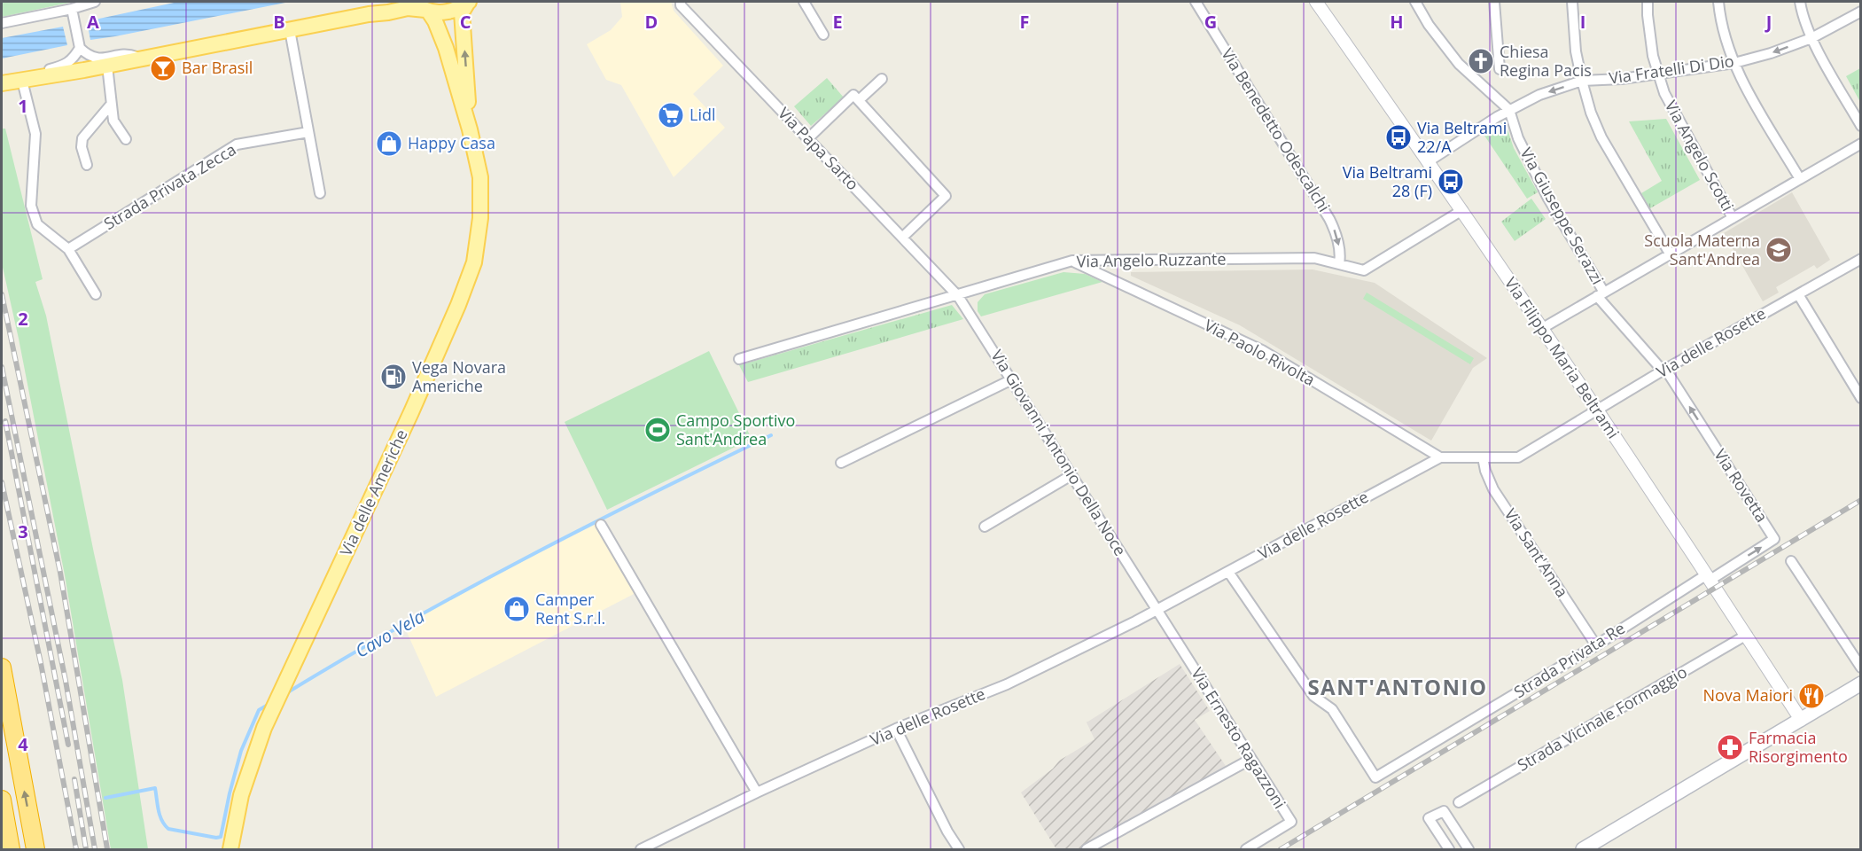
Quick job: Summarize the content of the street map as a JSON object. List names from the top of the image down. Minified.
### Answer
{"streets":{"main road":["Via delle Americhe"],"street":["Via Fratelli Di Dio","Via Benedetto Odescalchi","Via Papa Sarto","Via Angelo Scotti","Strada Privata Zecca","Via Giuseppe Serazzi","Via Angelo Ruzzante","Via delle Rosette","Via Paolo Rivolta","Via Filippo Maria Beltrami","Via Giovanni Antonio Della Noce","Via Rovetta","Via Sant'Anna","Strada Privata Re","Strada Vicinale Formaggio","Via Ernesto Ragazzoni"]},"crossings":[["Via Fratelli Di Dio","Via Angelo Scotti"],["Via Fratelli Di Dio","Via Giuseppe Serazzi"],["Via Fratelli Di Dio","Via Filippo Maria Beltrami"],["Via Benedetto Odescalchi","Via Angelo Ruzzante"],["Via Papa Sarto","Via Angelo Ruzzante"],["Via Papa Sarto","Via Giovanni Antonio Della Noce"],["Via Giuseppe Serazzi","Via delle Rosette"],["Via Giuseppe Serazzi","Via Rovetta"],["Via Angelo Ruzzante","Via Paolo Rivolta"],["Via Angelo Ruzzante","Via Filippo Maria Beltrami"],["Via Angelo Ruzzante","Via Giovanni Antonio Della Noce"],["Via delle Rosette","Via Paolo Rivolta"],["Via delle Rosette","Via Filippo Maria Beltrami"],["Via delle Rosette","Via Giovanni Antonio Della Noce"],["Via delle Rosette","Via Rovetta"],["Via delle Rosette","Via Sant'Anna"],["Via delle Rosette","Strada Privata Re"],["Via delle Rosette","Via Ernesto Ragazzoni"],["Via Filippo Maria Beltrami","Via Rovetta"],["Via Filippo Maria Beltrami","Strada Privata Re"],["Via Filippo Maria Beltrami","Strada Vicinale Formaggio"],["Via Giovanni Antonio Della Noce","Via Ernesto Ragazzoni"],["Via Rovetta","Strada Privata Re"],["Via Sant'Anna","Strada Privata Re"]],"one_way":["Via Benedetto Odescalchi"],"districts":["SANT'ANTONIO"],"water":["Cavo Vela"],"places":{"church":["Chiesa Regina Pacis"],"bar":["Bar Brasil"],"supermarket":["Lidl"],"bus stop":["Via Beltrami 22/A","Via Beltrami 28 (F)"],"shop":["Happy Casa","Camper Rent S.r.l."],"school or university":["Scuola Materna Sant'Andrea"],"fuel station":["Vega Novara Americhe"],"sports":["Campo Sportivo Sant'Andrea"],"restaurant":["Nova Maiori"],"pharmacy":["Farmacia Risorgimento"]},"grid":{"columns":["A","B","C","D","E","F","G","H","I","J"],"rows":["1","2","3","4"]}}
